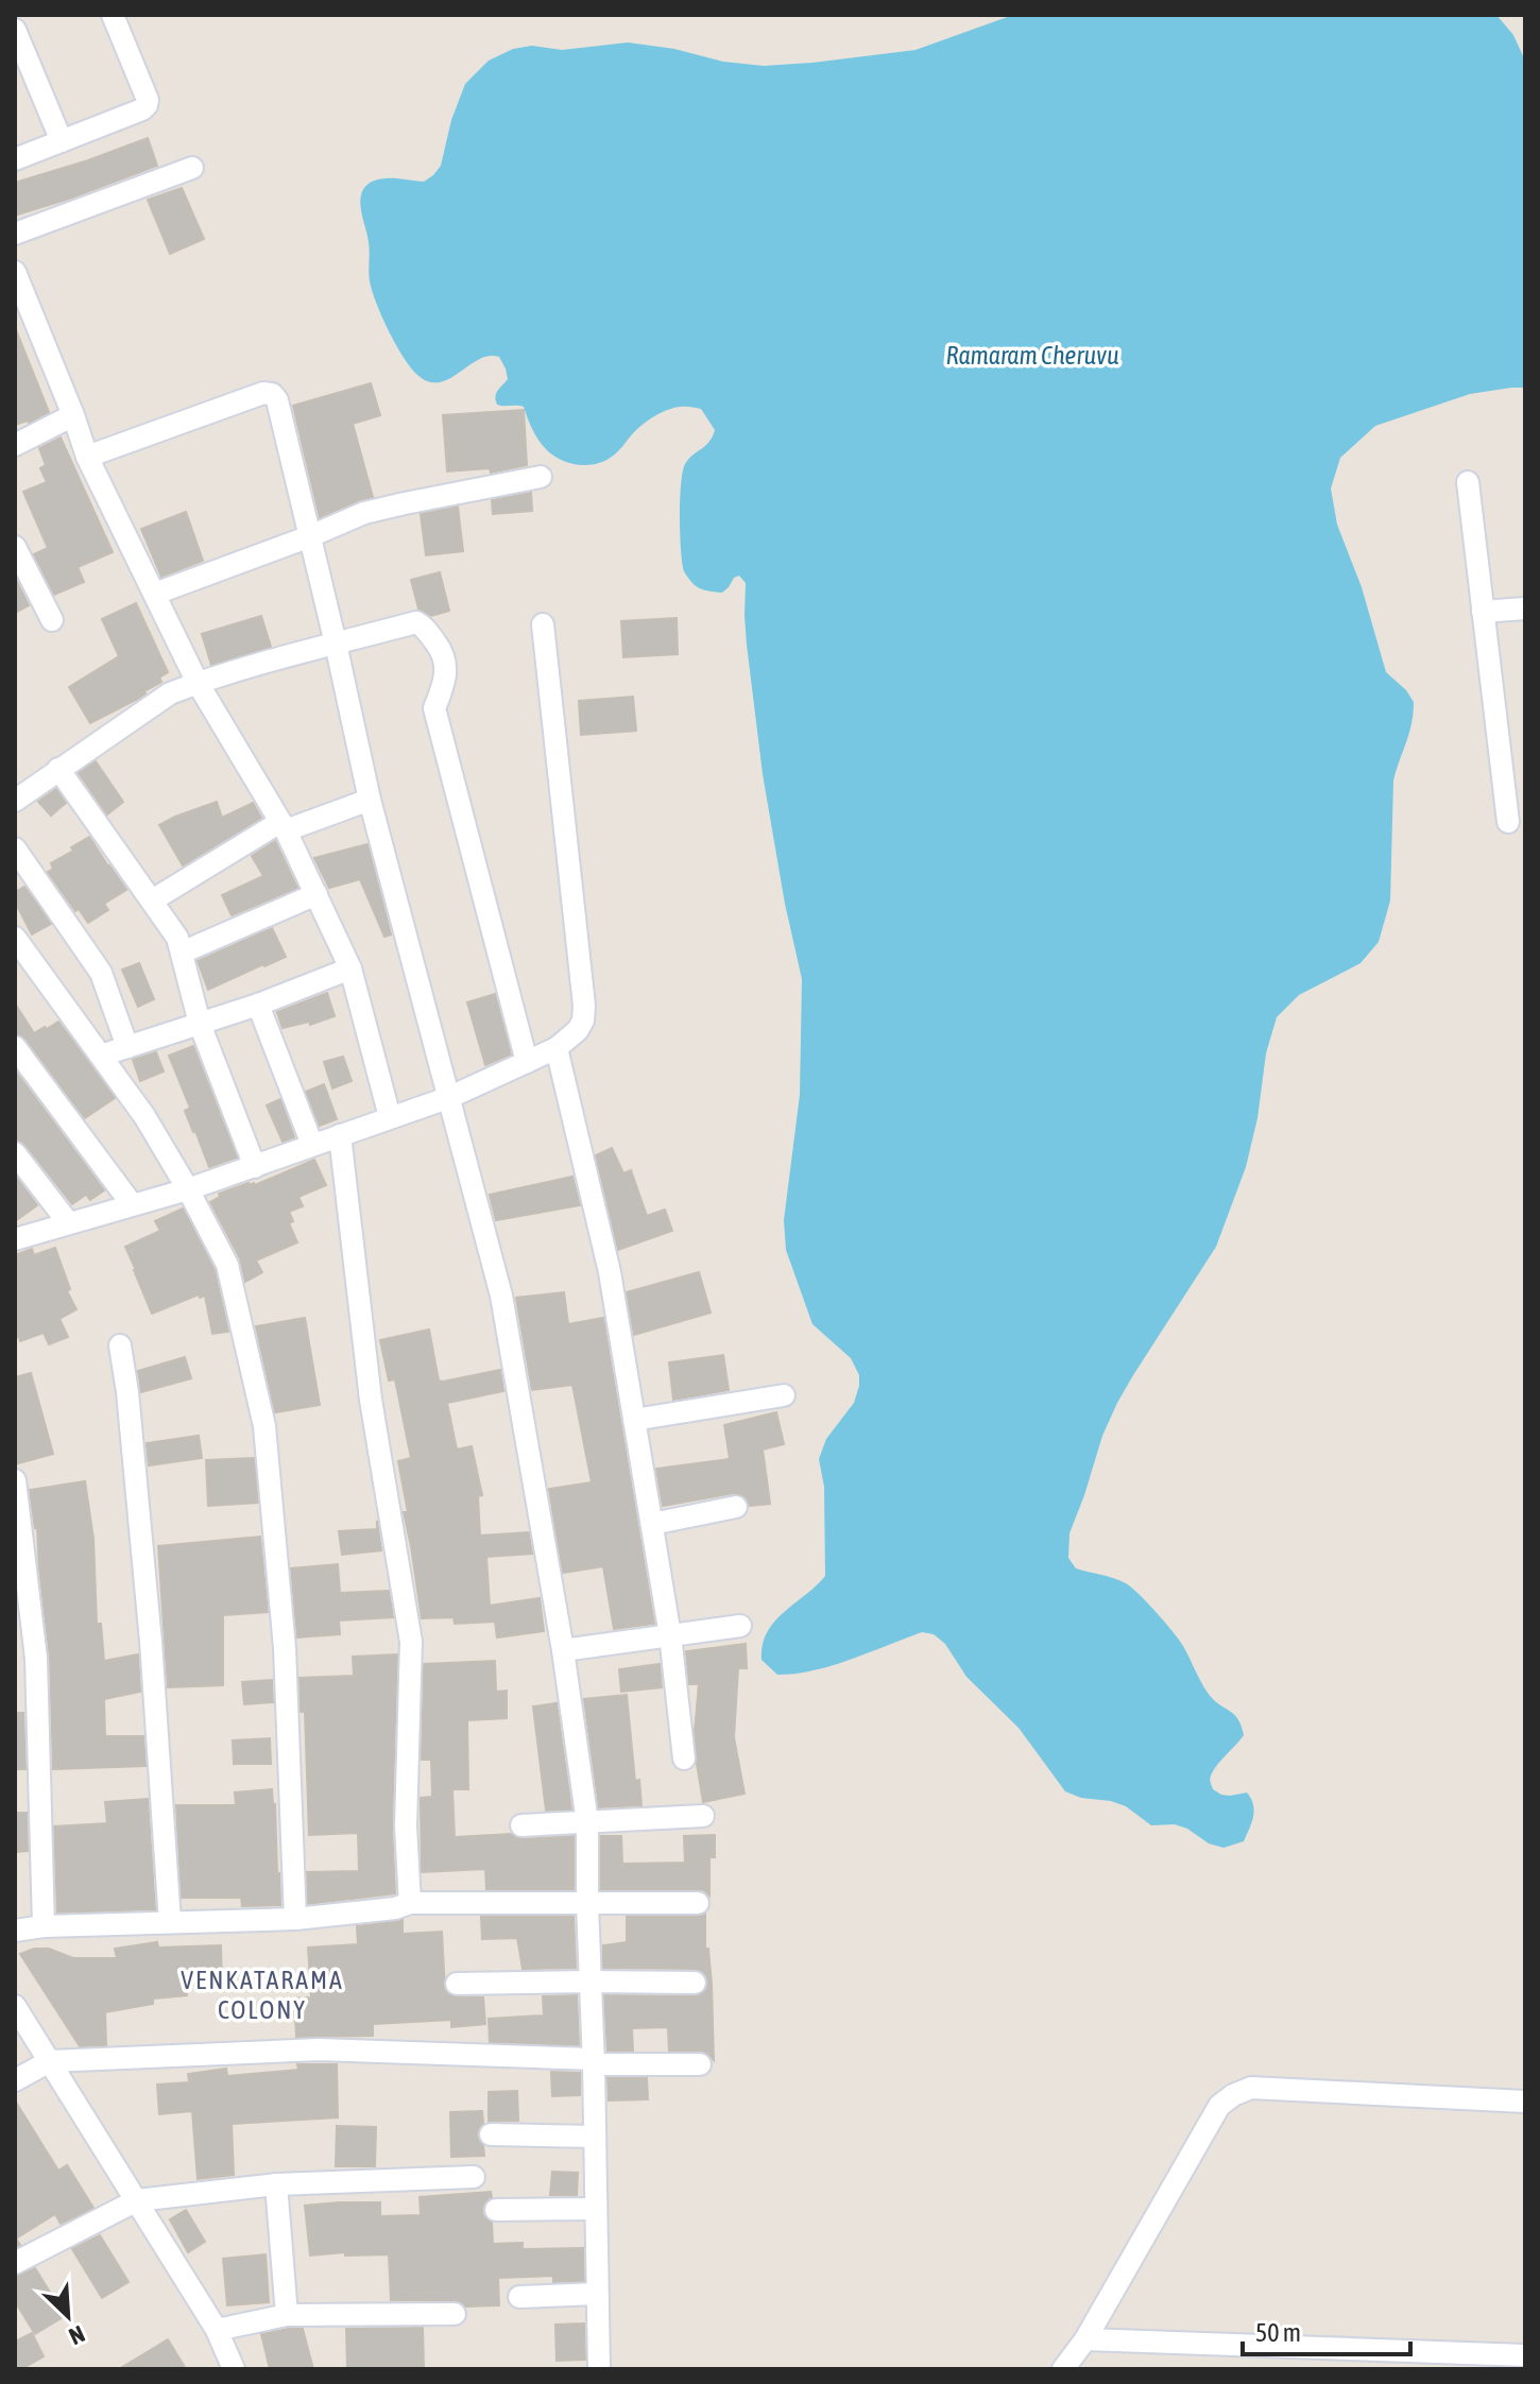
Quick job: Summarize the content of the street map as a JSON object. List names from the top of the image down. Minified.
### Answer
{"districts":["VENKATARAMA COLONY"],"water":["Ramaram Cheruvu"],"scale_bar":"50 m","north":"bottom right"}
